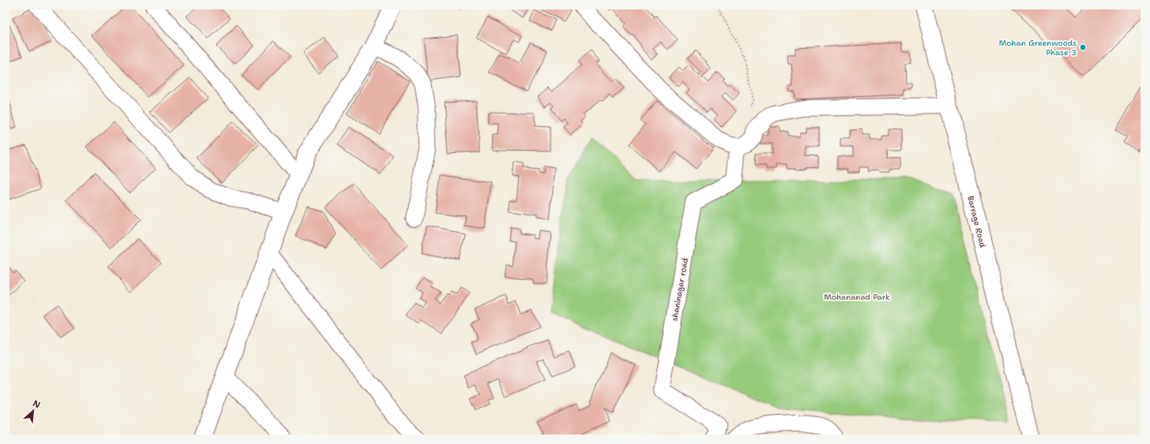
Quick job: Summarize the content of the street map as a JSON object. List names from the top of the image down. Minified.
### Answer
{"streets":{"street":["Barrage Road","shaninagar road"]},"parks":["Mohananad Park"],"places":["Mohan Greenwoods Phase 3"],"north":"top right"}
